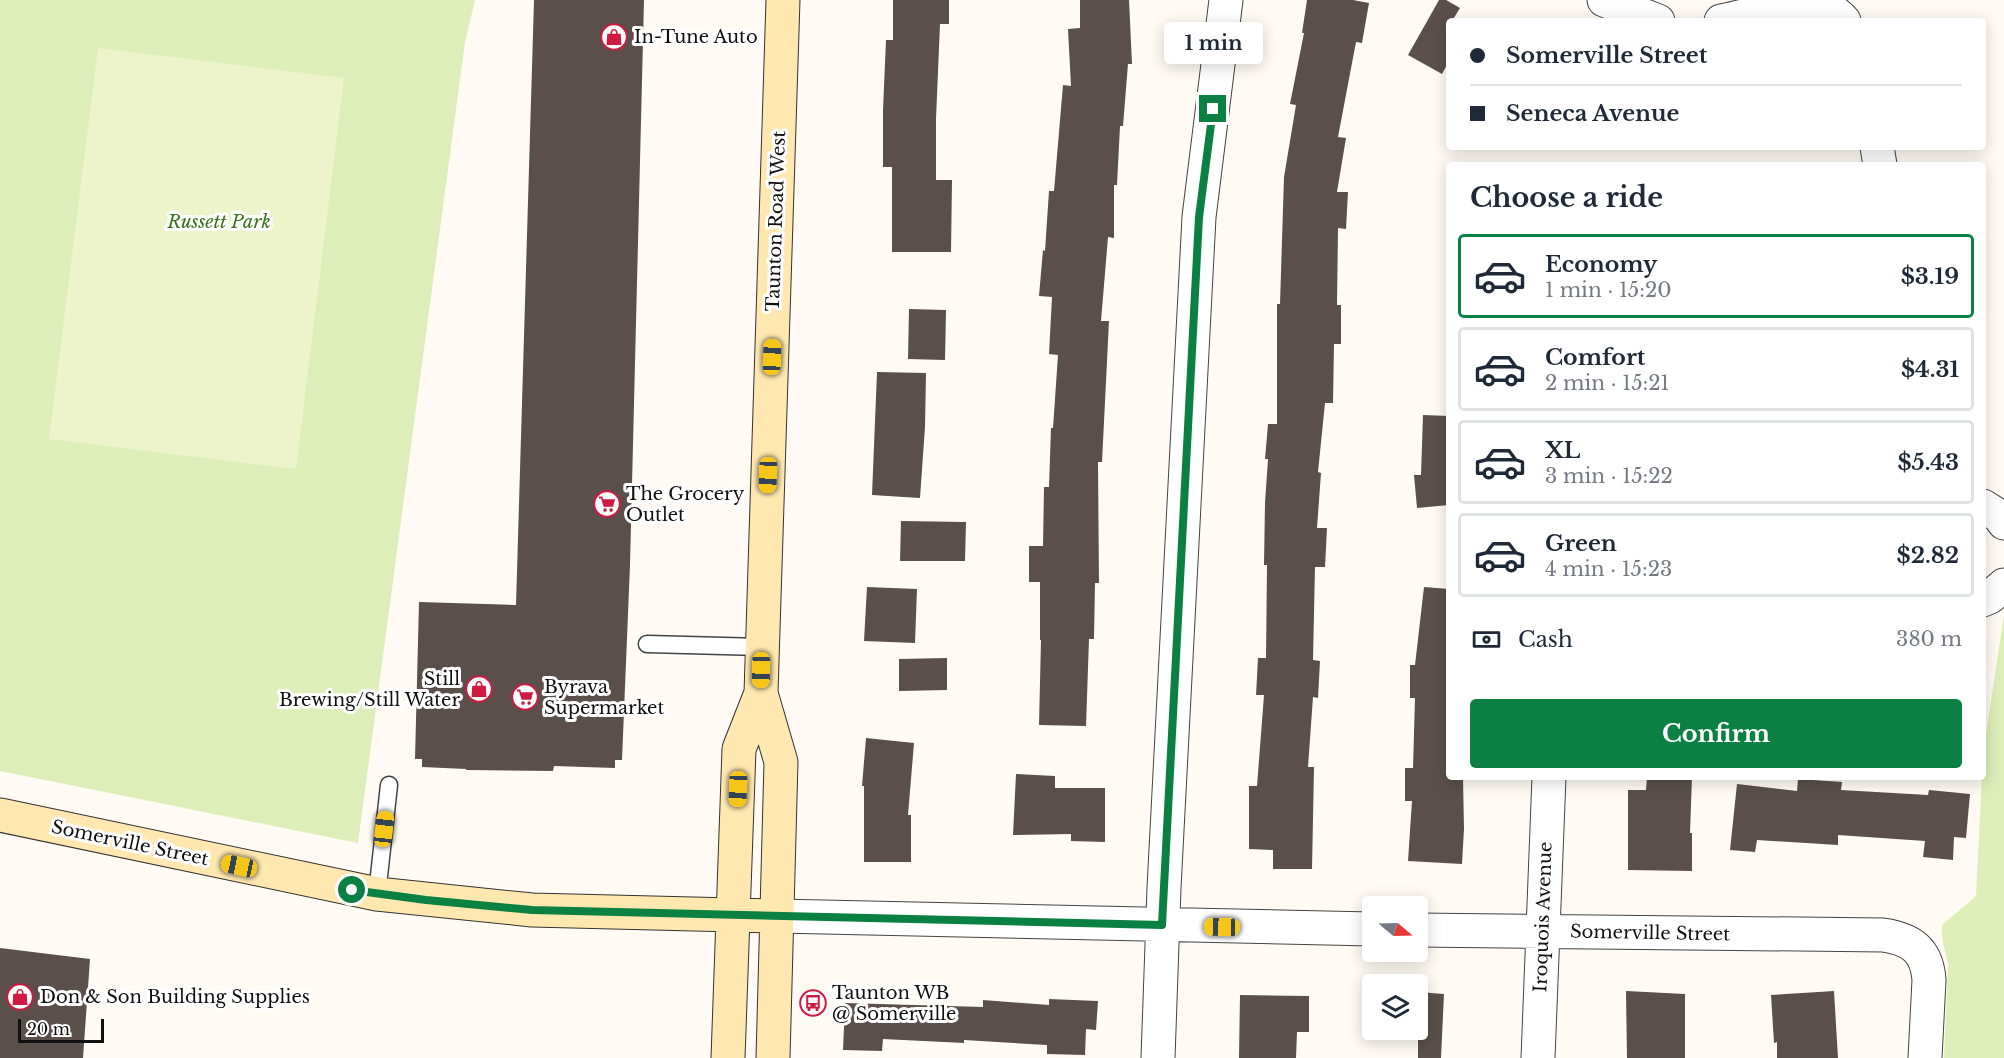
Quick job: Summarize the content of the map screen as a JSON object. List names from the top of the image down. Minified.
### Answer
{"streets":{"main road":["Taunton Road West","Somerville Street"],"street":["Iroquois Avenue"]},"crossings":[["Taunton Road West","Somerville Street"],["Somerville Street","Iroquois Avenue"]],"parks":["Russett Park"],"places":{"shop":["In-Tune Auto","Still Brewing/Still Water","Don & Son Building Supplies"],"supermarket":["The Grocery Outlet","Byrava Supermarket"],"bus stop":["Taunton WB @ Somerville"]},"scale_bar":"20 m","north":"right","page":{"banner":["Somerville Street","Seneca Avenue"],"bubble":"1 min","heading":"Choose a ride","list":[{"name":"Economy","note":"1 min · 15:20","value":"$3.19"},{"name":"Comfort","note":"2 min · 15:21","value":"$4.31"},{"name":"XL","note":"3 min · 15:22","value":"$5.43"},{"name":"Green","note":"4 min · 15:23","value":"$2.82"}],"pay":["Cash","380 m"],"buttons":"Confirm","scale":"20 m"}}
